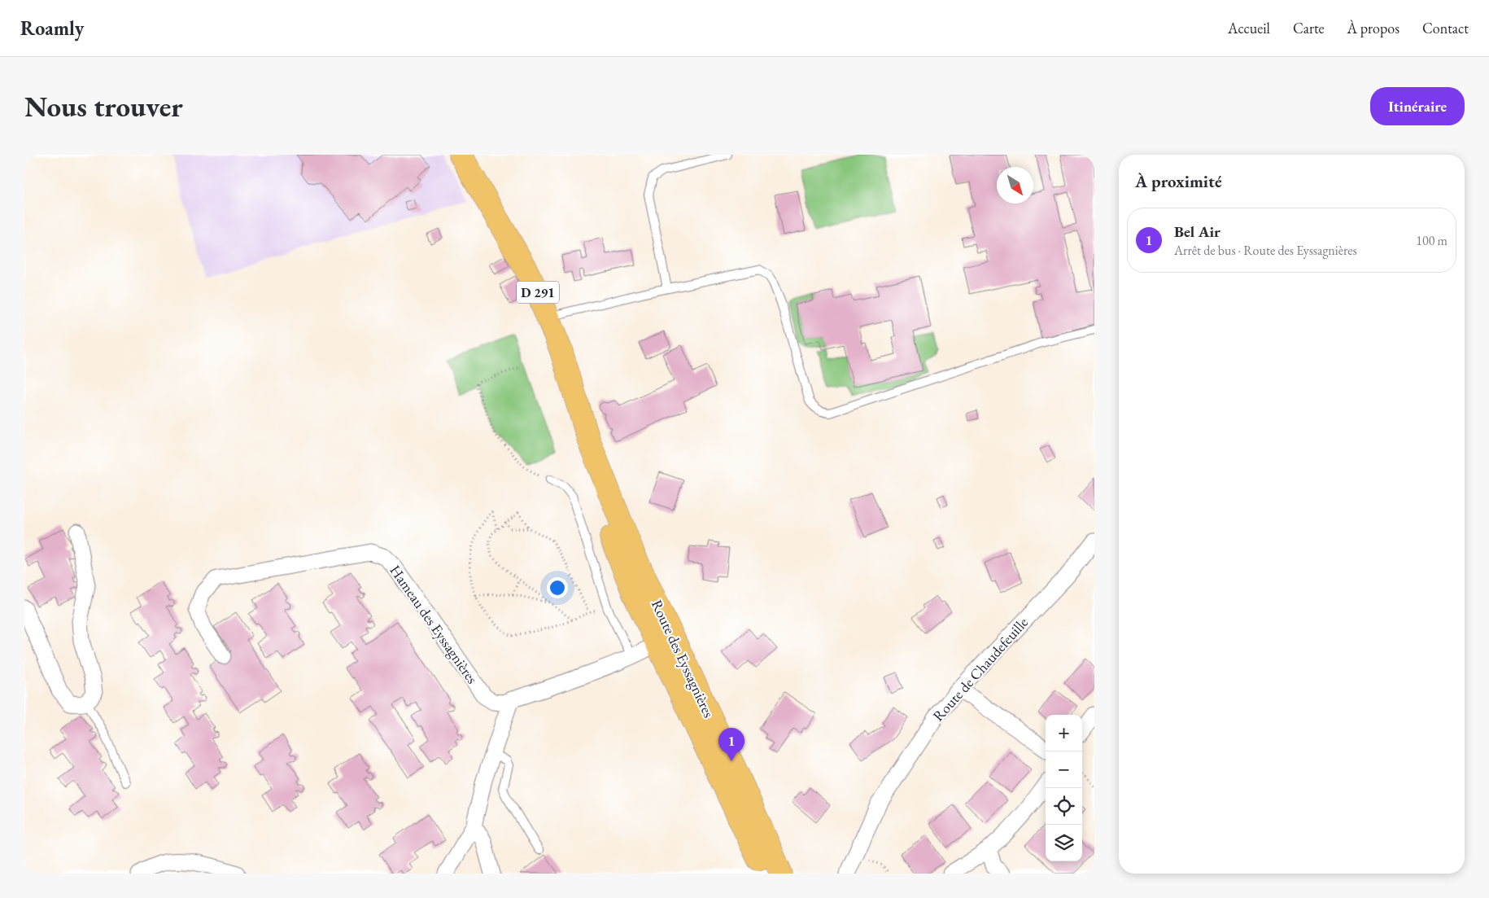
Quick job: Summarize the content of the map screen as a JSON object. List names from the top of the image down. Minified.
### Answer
{"streets":{"main road":["D 291","Route des Eyssagnières"],"street":["Hameau des Eyssagnières","Route de Chaudefeuille"]},"crossings":[["Hameau des Eyssagnières","Route des Eyssagnières"]],"north":"bottom right","page":{"header":"Roamly","nav":["Accueil","Carte","À propos","Contact"],"buttons":"Itinéraire","title":"Nous trouver","heading":"À proximité","list":[{"mark":"1","name":"Bel Air","note":"Arrêt de bus · Route des Eyssagnières","value":"100 m"}],"map_buttons":["+","−"],"pins":"1"}}
